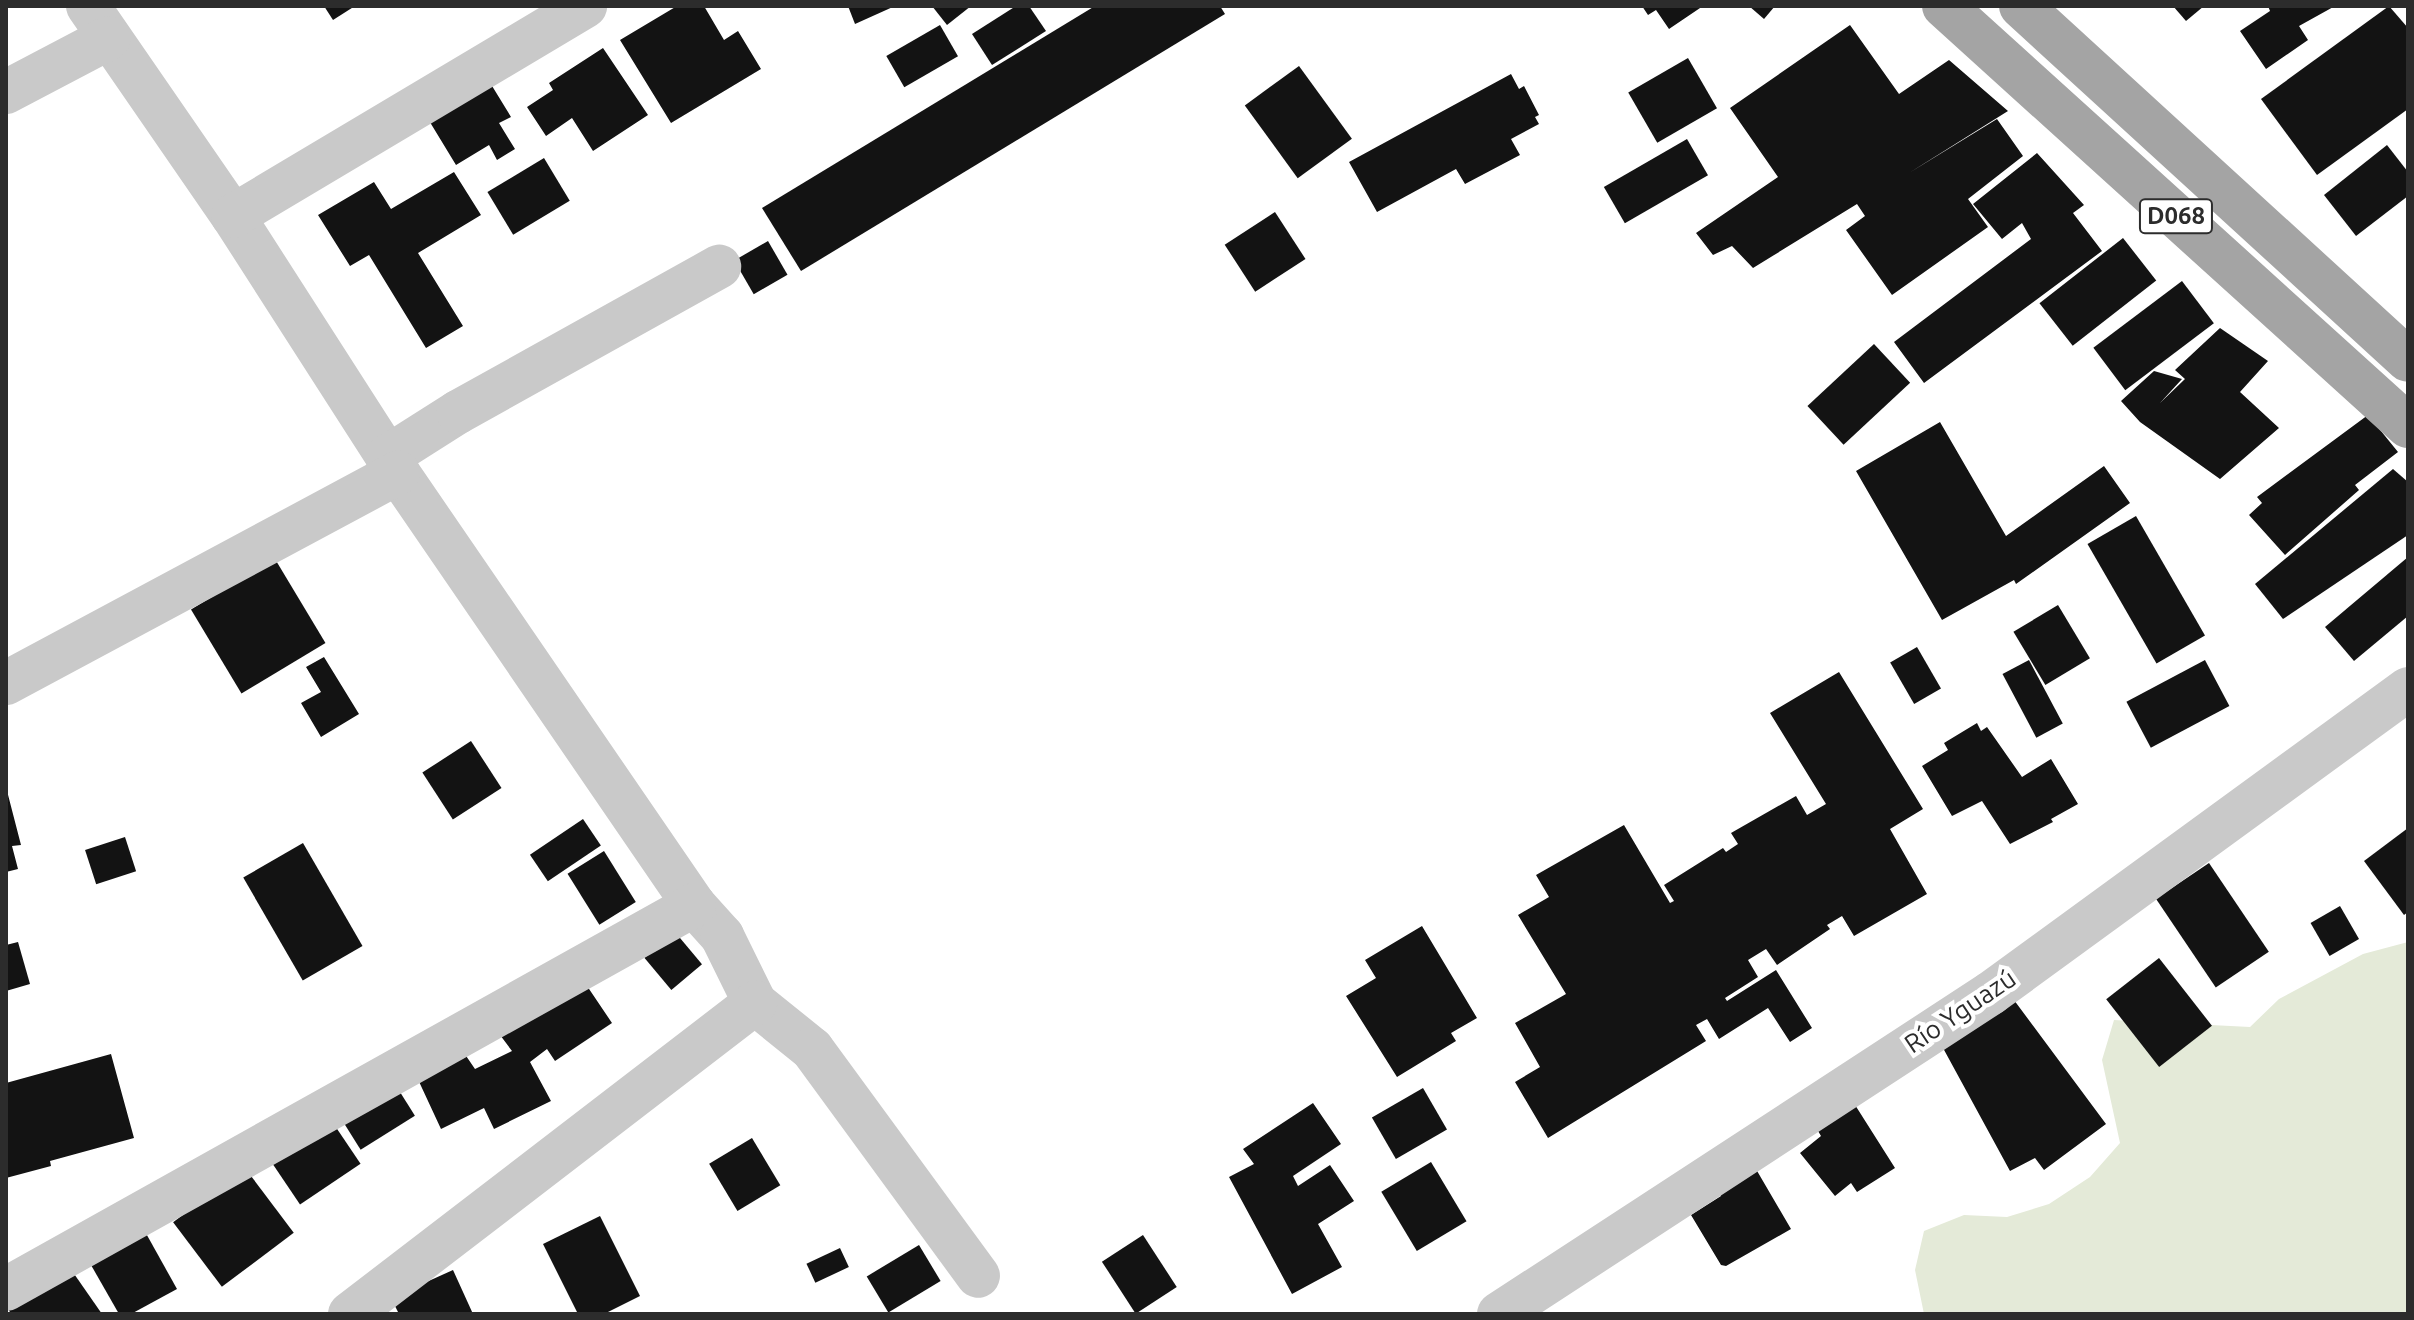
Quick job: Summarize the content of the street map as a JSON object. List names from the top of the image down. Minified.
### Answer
{"streets":{"main road":["D068"],"street":["Río Yguazú"]}}
